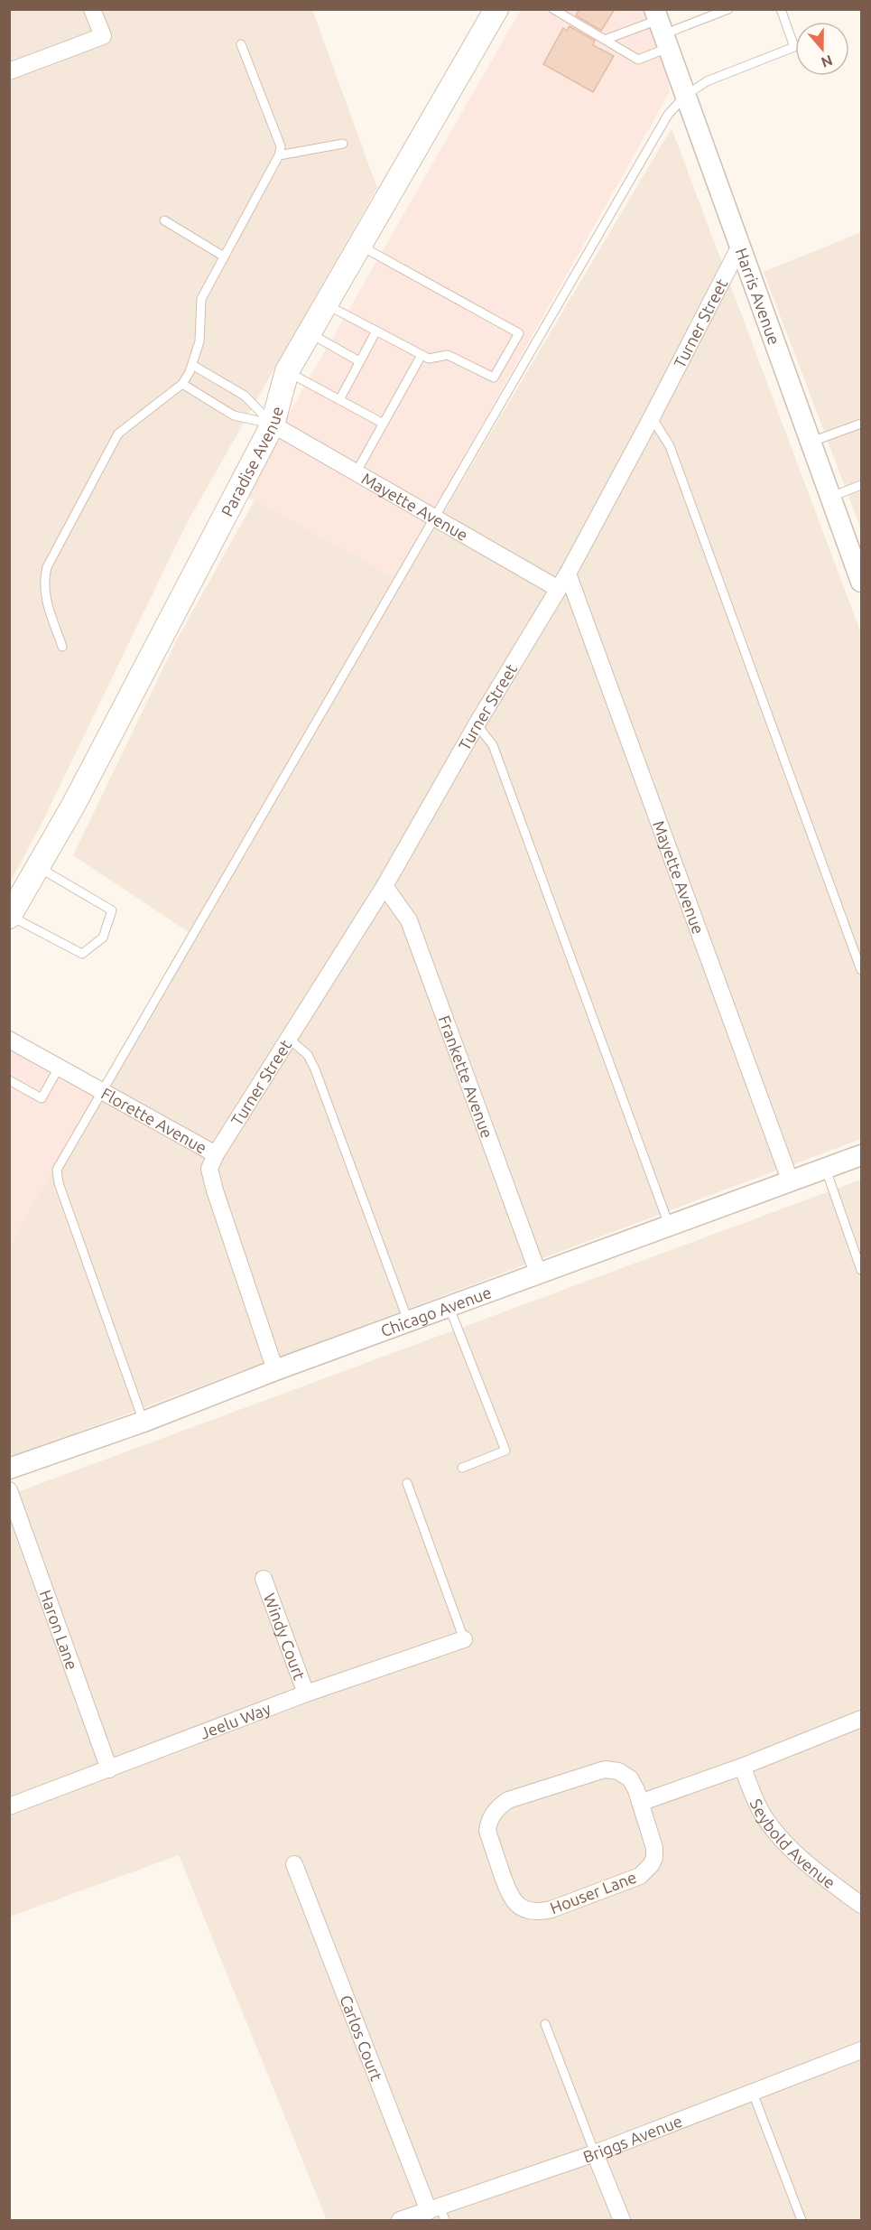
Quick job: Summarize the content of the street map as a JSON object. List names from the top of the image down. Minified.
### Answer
{"streets":{"main road":["Paradise Avenue"],"street":["Harris Avenue","Turner Street","Mayette Avenue","Frankette Avenue","Florette Avenue","Chicago Avenue","Haron Lane","Windy Court","Jeelu Way","Seybold Avenue","Houser Lane","Carlos Court","Briggs Avenue"]},"crossings":[["Harris Avenue","Turner Street"],["Turner Street","Mayette Avenue"],["Turner Street","Frankette Avenue"],["Turner Street","Florette Avenue"],["Paradise Avenue","Mayette Avenue"],["Mayette Avenue","Chicago Avenue"],["Frankette Avenue","Chicago Avenue"],["Florette Avenue","Chicago Avenue"],["Haron Lane","Jeelu Way"],["Windy Court","Jeelu Way"],["Carlos Court","Briggs Avenue"]],"north":"bottom"}
